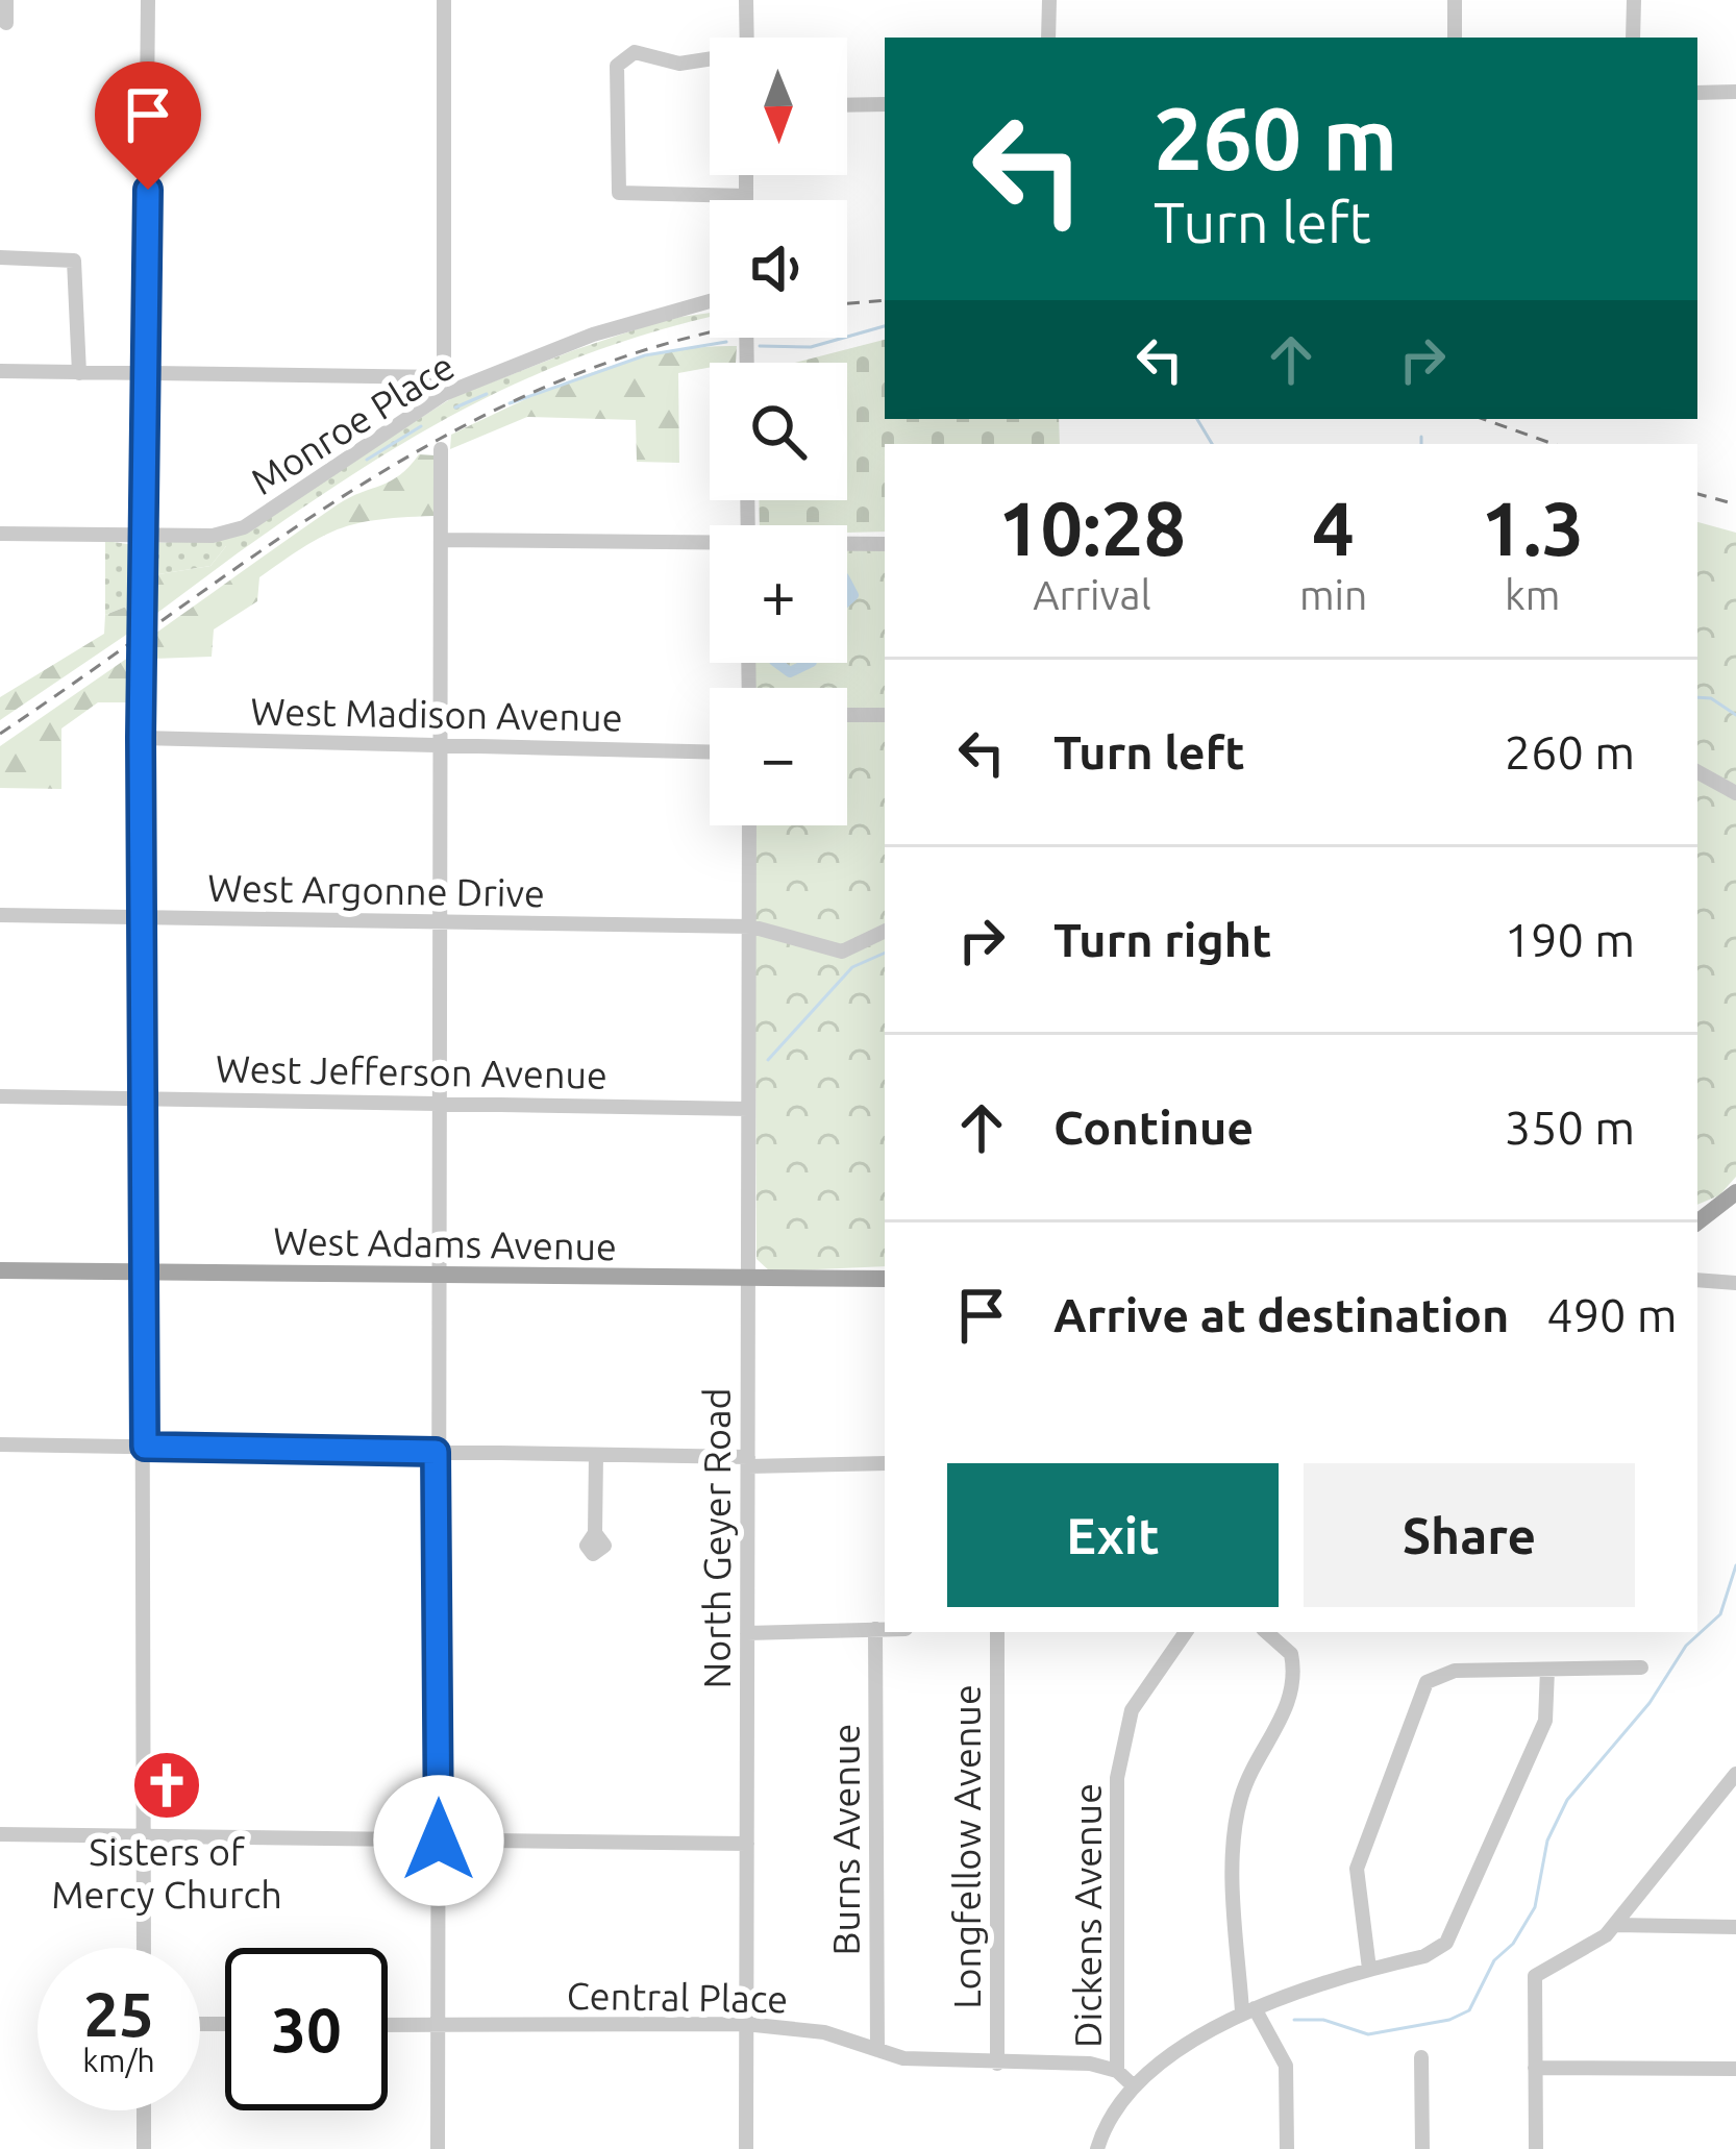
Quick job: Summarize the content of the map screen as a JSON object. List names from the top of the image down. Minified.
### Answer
{"streets":{"main road":["West Adams Avenue"],"street":["Monroe Place","West Madison Avenue","West Argonne Drive","West Jefferson Avenue","North Geyer Road","Burns Avenue","Longfellow Avenue","Dickens Avenue","Central Place"]},"crossings":[["West Argonne Drive","North Geyer Road"],["West Jefferson Avenue","North Geyer Road"],["West Adams Avenue","North Geyer Road"],["North Geyer Road","Central Place"],["Burns Avenue","Central Place"],["Longfellow Avenue","Central Place"],["Dickens Avenue","Central Place"]],"places":{"church":["Sisters of Mercy Church"]},"north":"bottom","page":{"map_buttons":["+","−"],"turn":["260 m","Turn left"],"eta":["10:28","Arrival","4","min","1.3","km"],"list":[{"name":"Turn left","value":"260 m"},{"name":"Turn right","value":"190 m"},{"name":"Continue","value":"350 m"},{"name":"Arrive at destination","value":"490 m"}],"buttons":["Exit","Share"],"speed":"25 km/h","limit":"30"}}
